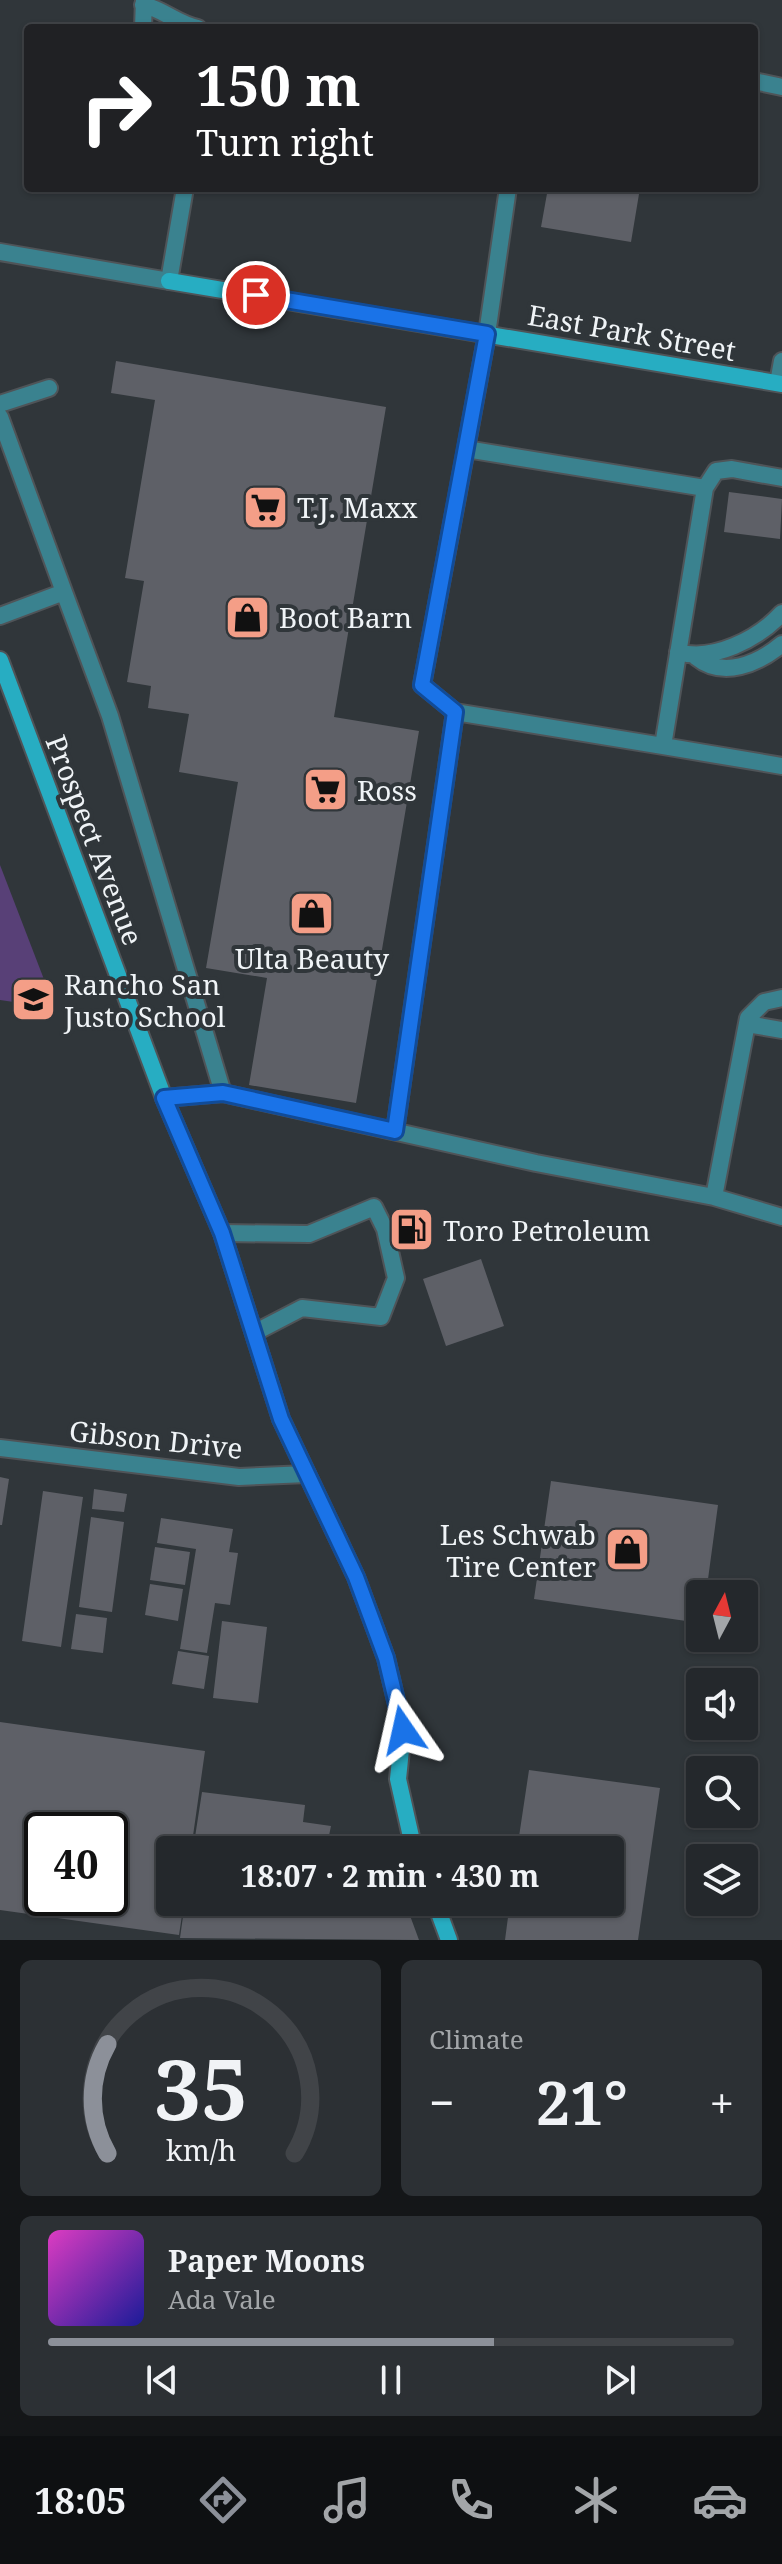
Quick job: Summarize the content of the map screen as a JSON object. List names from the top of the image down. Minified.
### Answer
{"streets":{"street":["East Park Street","Prospect Avenue","Gibson Drive"]},"crossings":[["Prospect Avenue","Gibson Drive"]],"places":{"supermarket":["T.J. Maxx","Ross"],"shop":["Boot Barn","Ulta Beauty","Les Schwab Tire Center"],"school or university":["Rancho San Justo School"],"fuel station":["Toro Petroleum"]},"north":"top","page":{"turn":["150 m","Turn right"],"limit":"40","trip":"18:07 · 2 min · 430 m","tile":"Climate","heat":["−","21°","+"],"song":["Paper Moons","Ada Vale"],"tabs":"18:05","gauge":["35","km/h"]}}
